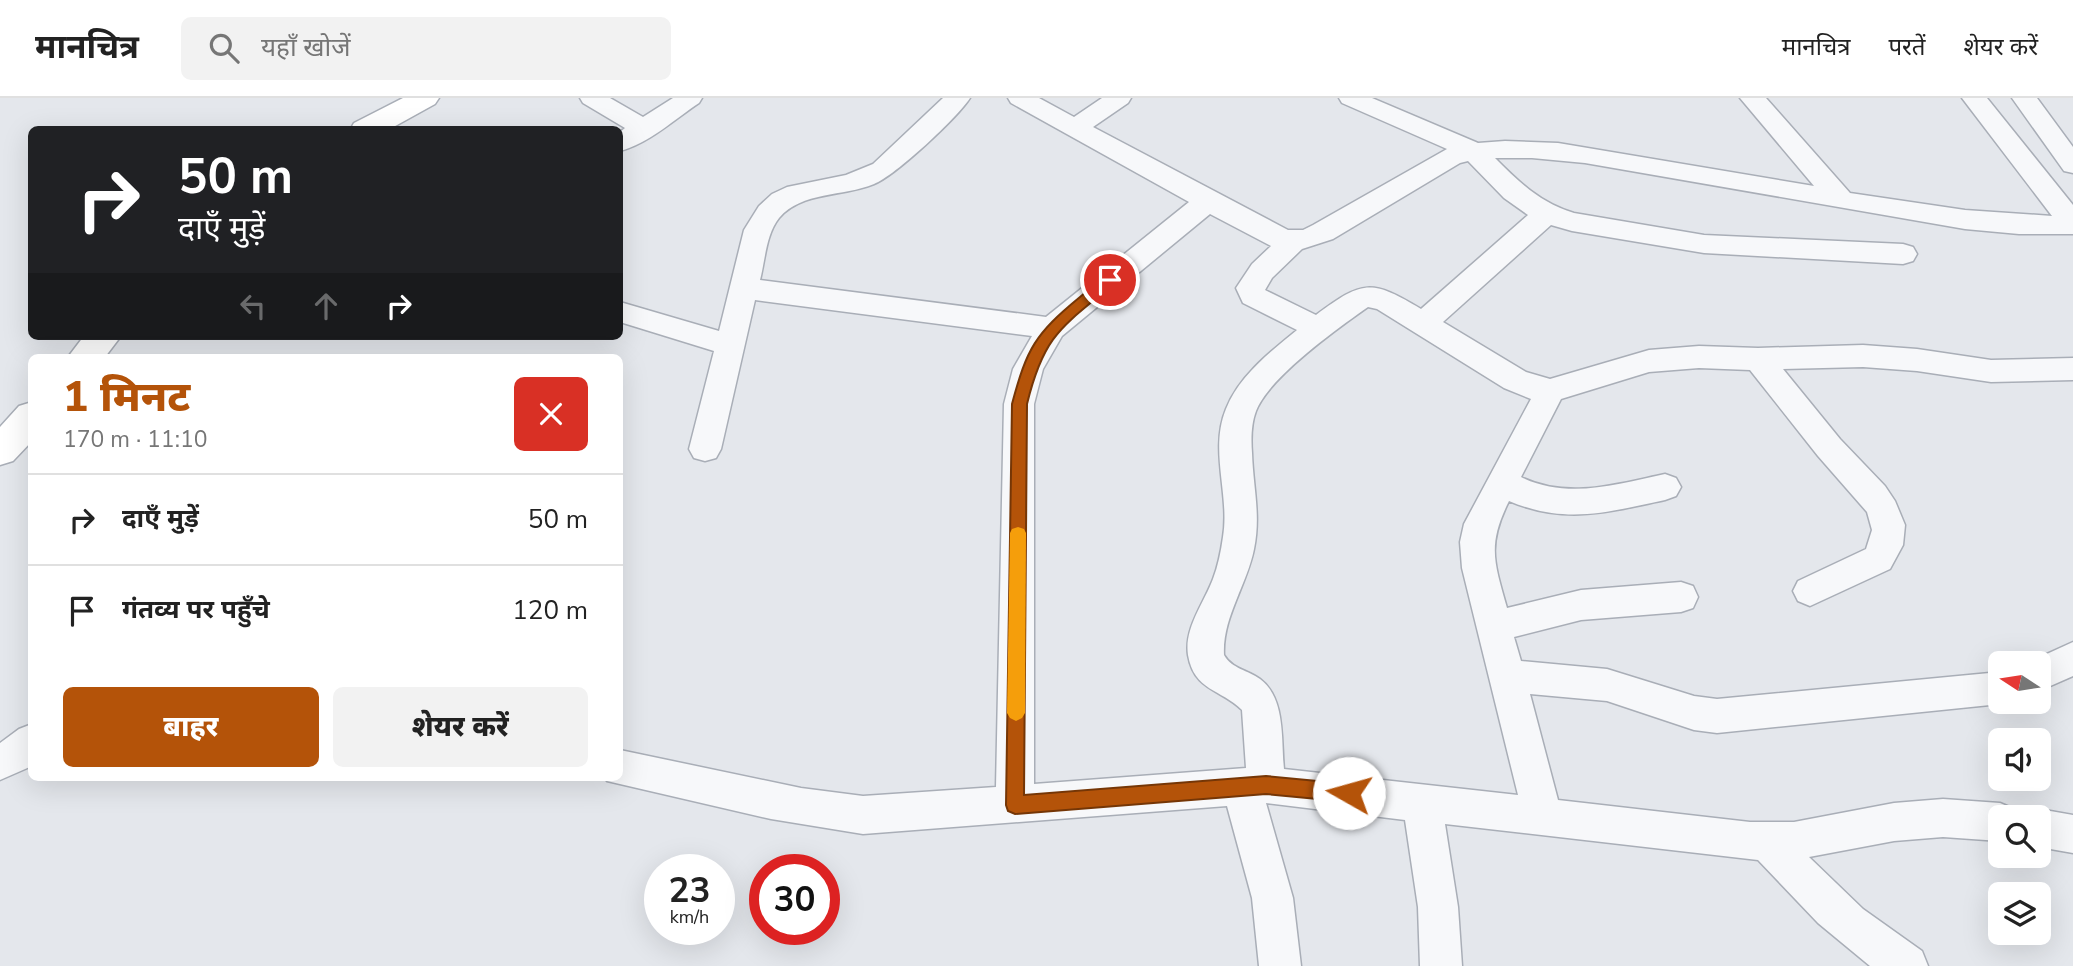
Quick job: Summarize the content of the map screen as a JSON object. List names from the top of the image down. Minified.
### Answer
{"north":"left","page":{"header":"मानचित्र","search":"यहाँ खोजें","nav":["मानचित्र","परतें","शेयर करें"],"turn":["50 m","दाएँ मुड़ें"],"heading":["1 मिनट","170 m · 11:10"],"list":[{"name":"दाएँ मुड़ें","value":"50 m"},{"name":"गंतव्य पर पहुँचे","value":"120 m"}],"buttons":["बाहर","शेयर करें"],"speed":"23 km/h","limit":"30"}}
